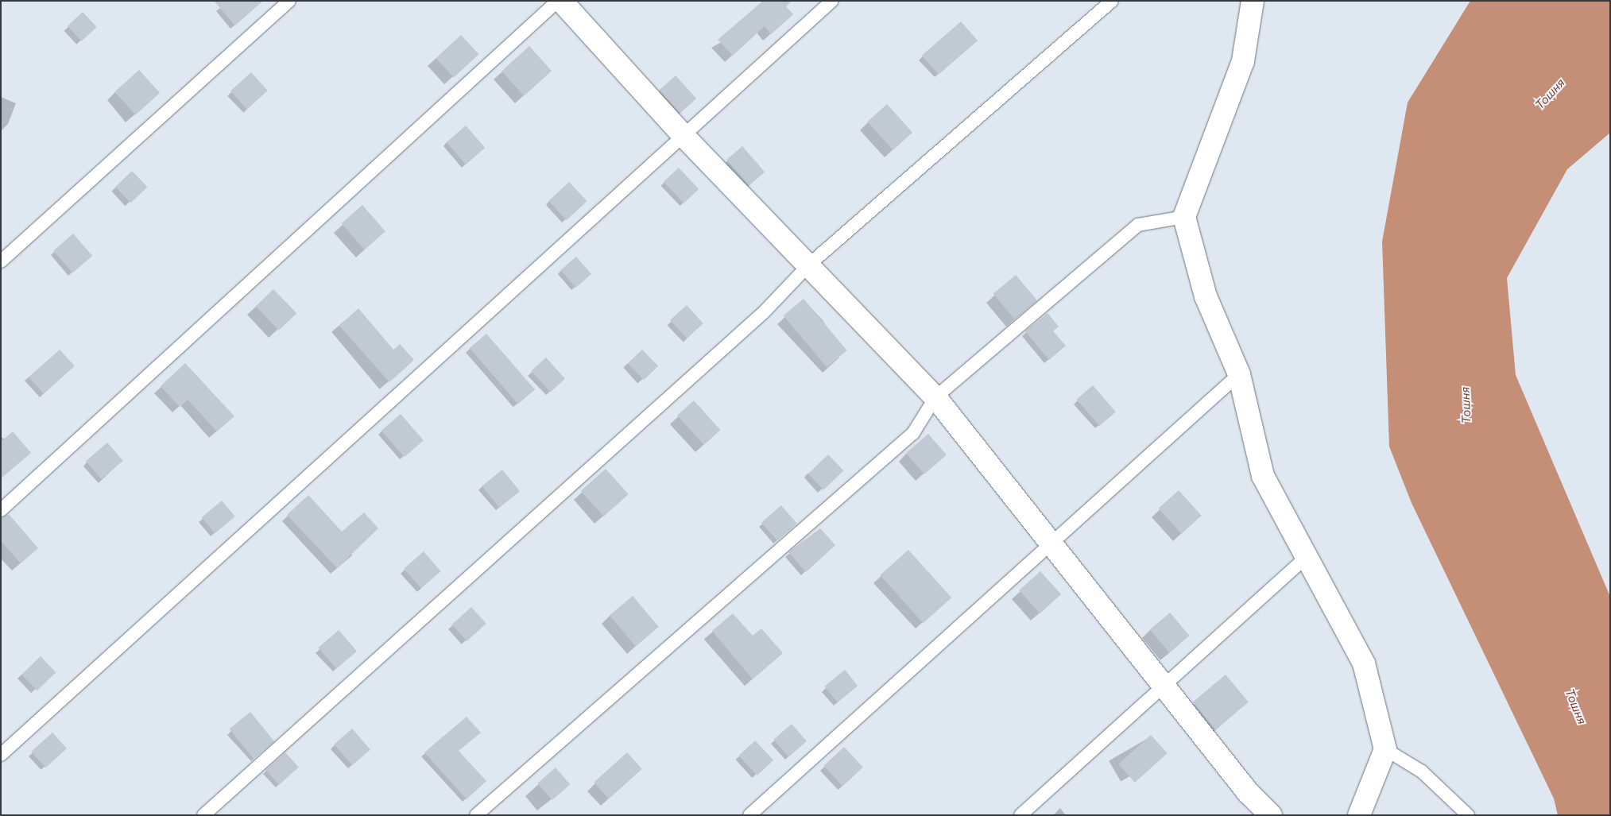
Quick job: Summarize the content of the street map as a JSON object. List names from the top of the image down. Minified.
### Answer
{"water":["Тошня"]}
